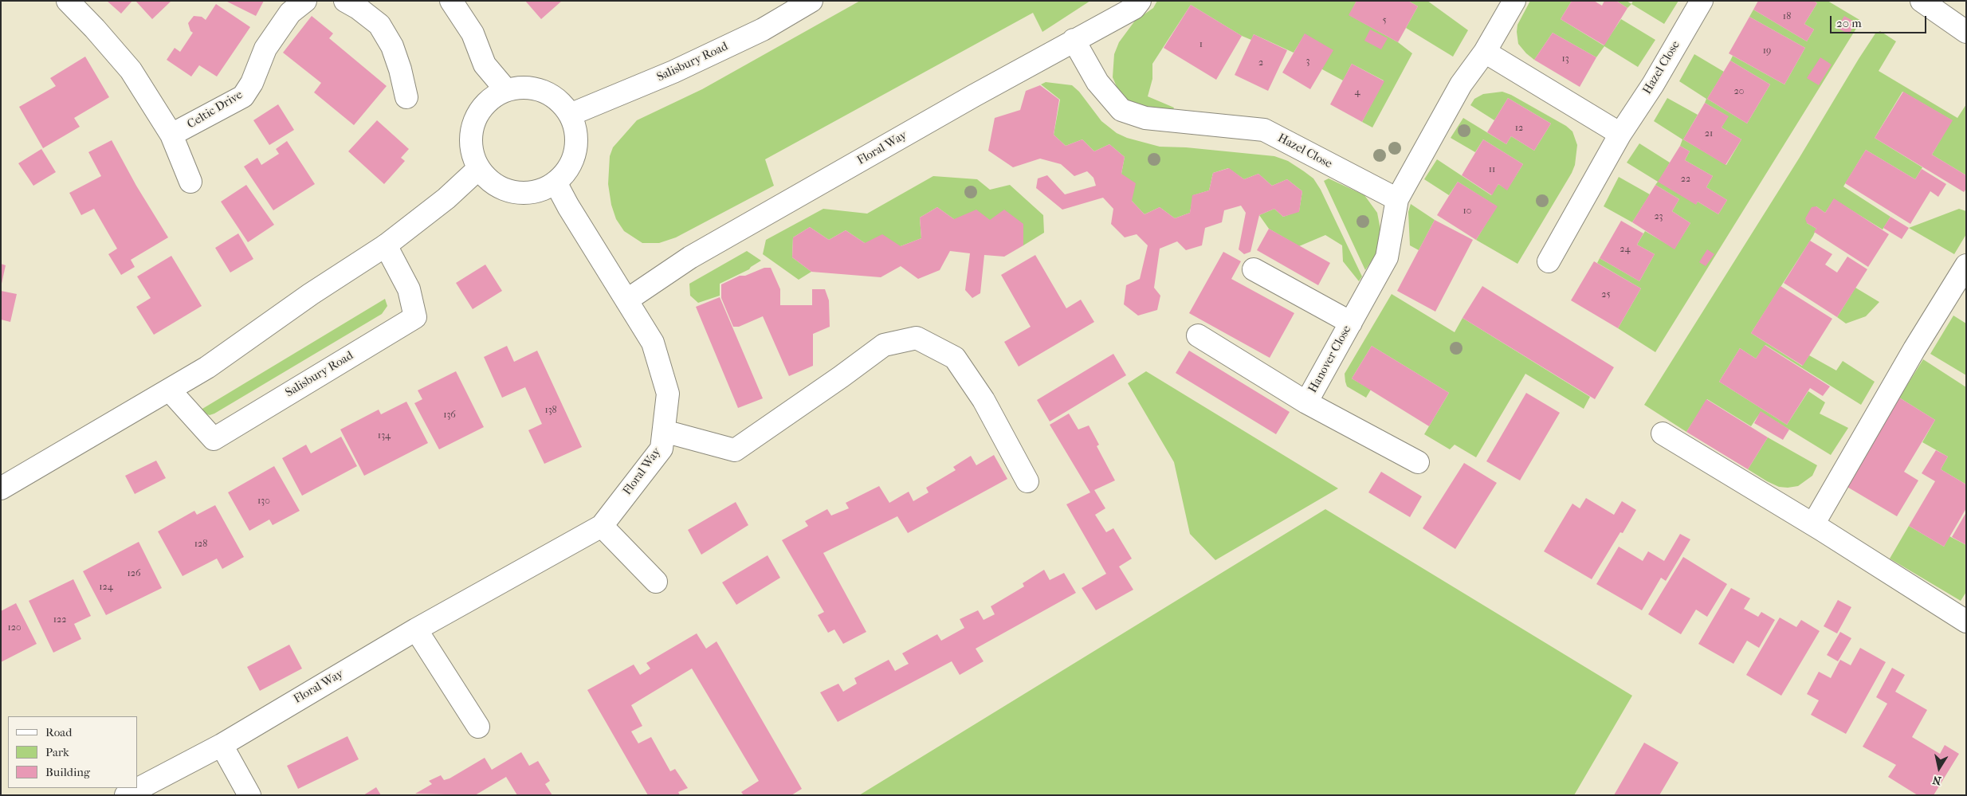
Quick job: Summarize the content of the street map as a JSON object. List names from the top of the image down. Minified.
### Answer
{"streets":{"street":["Salisbury Road","Hazel Close","Celtic Drive","Floral Way","Hanover Close"]},"crossings":[["Salisbury Road","Floral Way"],["Hazel Close","Floral Way"],["Hazel Close","Hanover Close"]],"house_numbers":["18","5","1","19","13","3","2","20","4","12","21","11","22","10","23","24","25","138","136","134","130","128","126","124","122","120"],"legend":["Road","Park","Building"],"scale_bar":"20 m","north":"bottom"}
